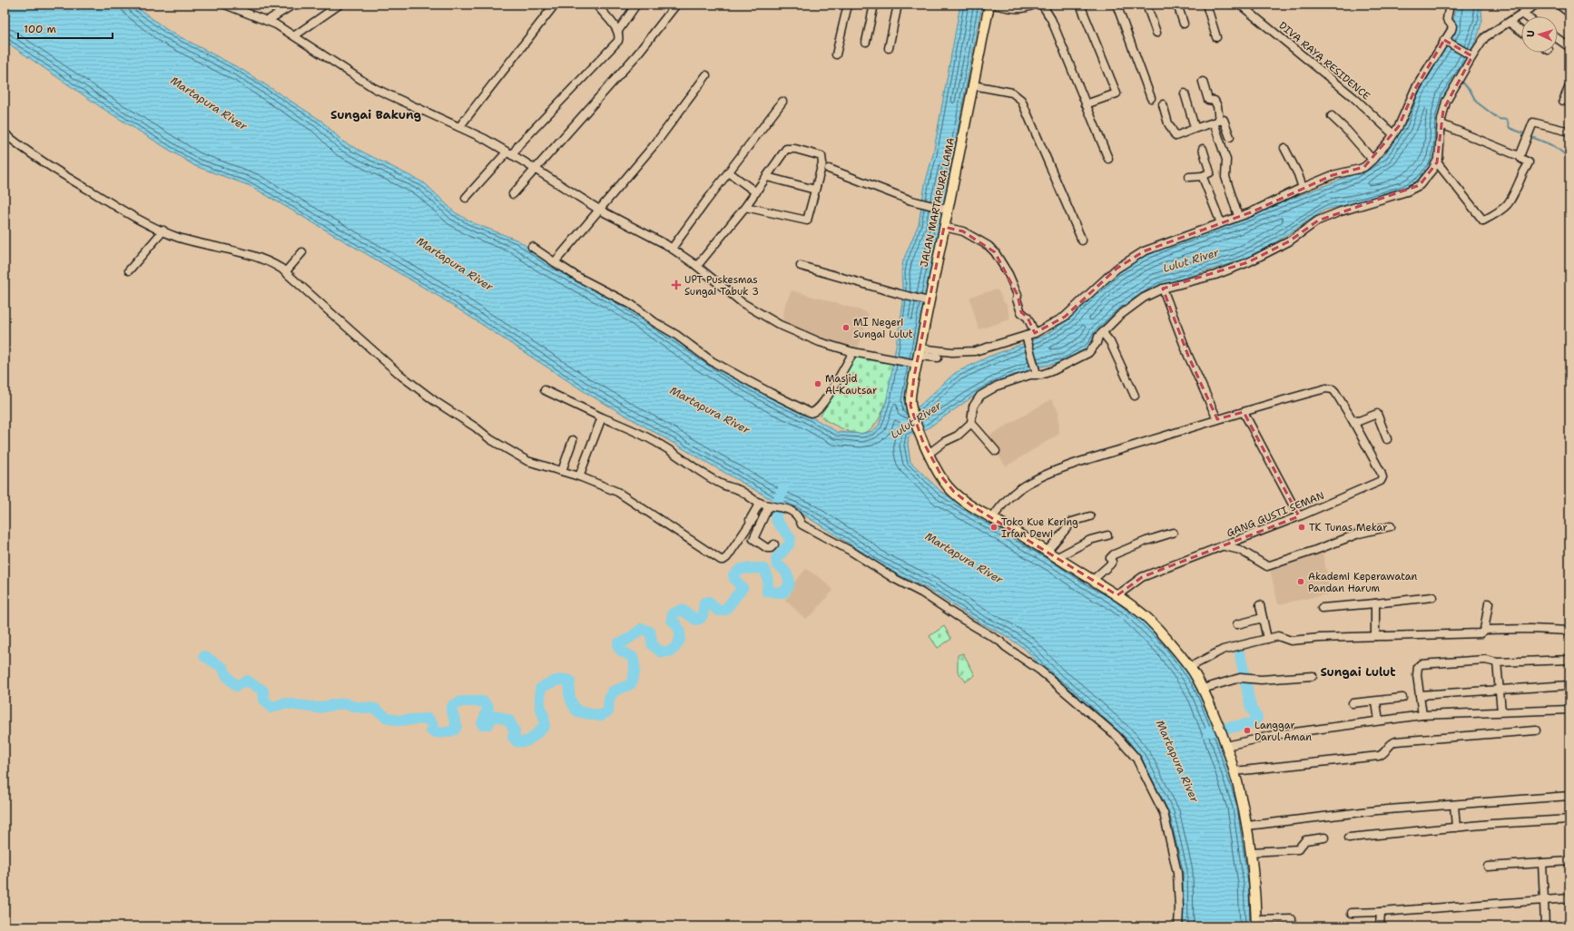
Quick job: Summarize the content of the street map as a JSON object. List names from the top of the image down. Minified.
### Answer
{"streets":{"main road":["JALAN MARTAPURA LAMA"],"street":["DIVA RAYA RESIDENCE","GANG GUSTI SEMAN"]},"districts":["Sungai Bakung","Sungai Lulut"],"water":["Martapura River","Lulut River"],"places":{"health":["UPT Puskesmas Sungai Tabuk 3"],"other":["MI Negeri Sungai Lulut","Masjid Al-Kautsar","Toko Kue Kering Irfan Dewi","TK Tunas Mekar","Akademi Keperawatan Pandan Harum","Langgar Darul Aman"]},"scale_bar":"100 m","north":"left"}
